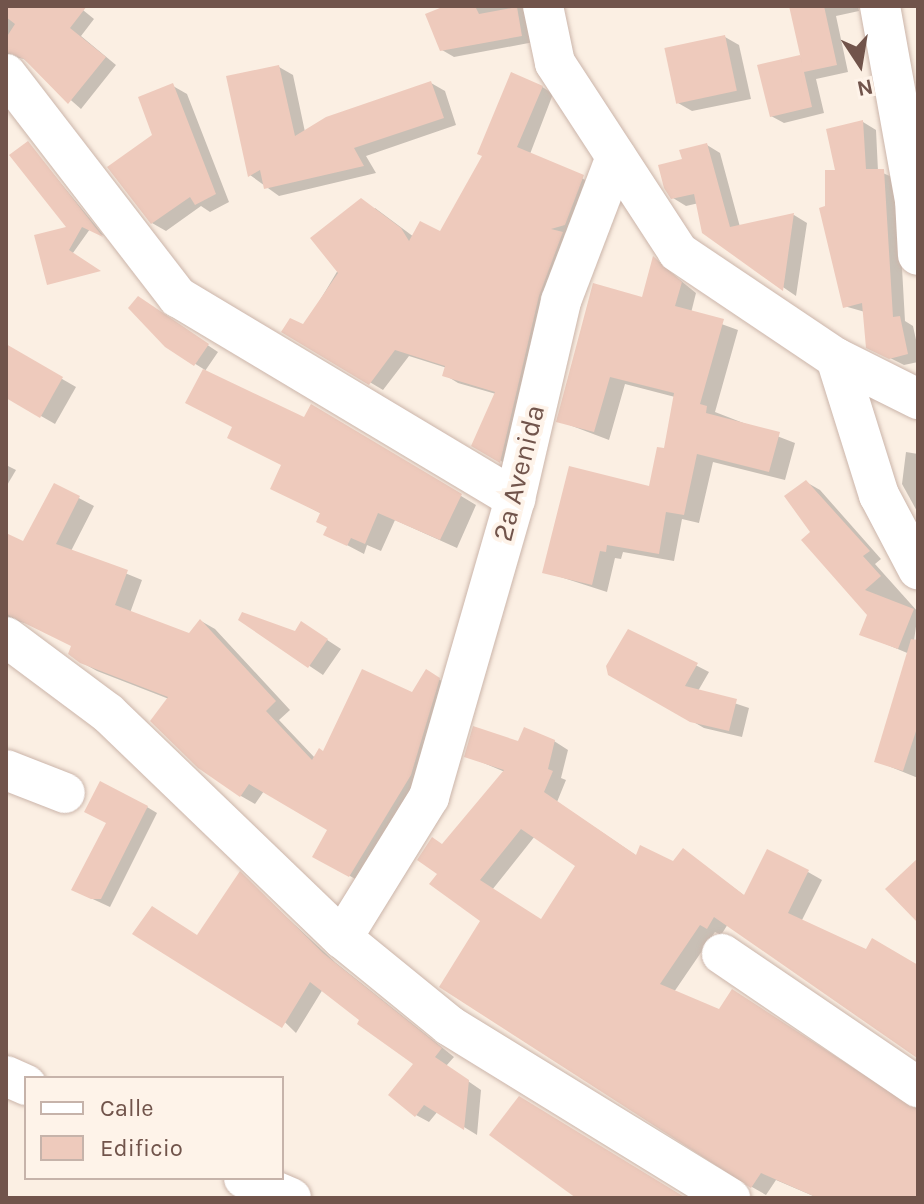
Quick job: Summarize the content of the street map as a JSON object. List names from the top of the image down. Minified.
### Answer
{"streets":{"street":["2a Avenida"]},"legend":["Calle","Edificio"],"north":"bottom"}
